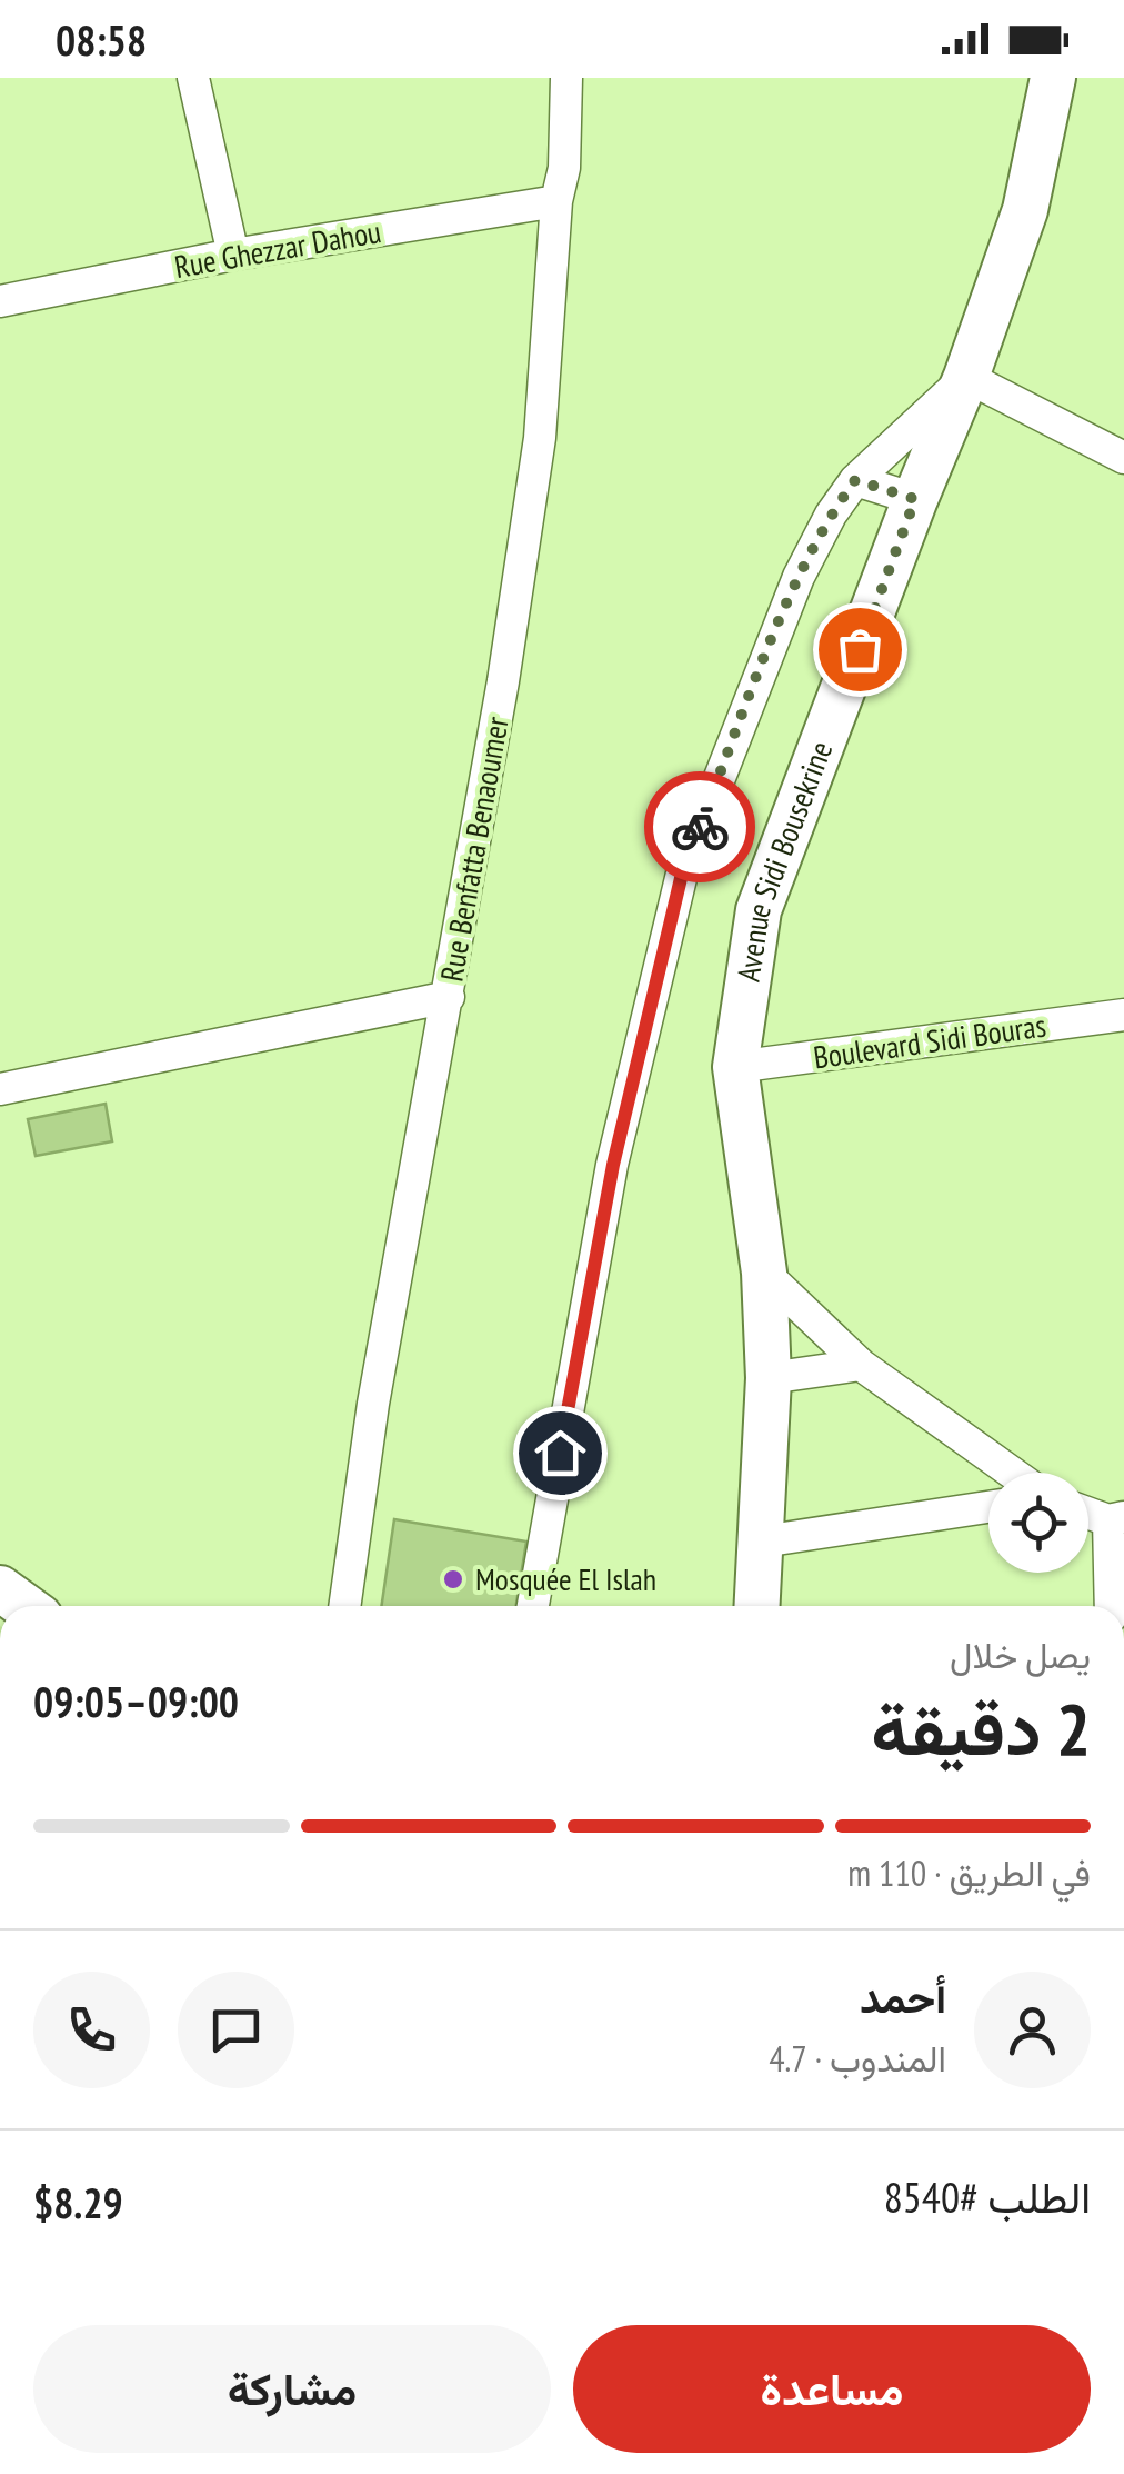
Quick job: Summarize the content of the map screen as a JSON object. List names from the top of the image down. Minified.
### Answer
{"streets":{"street":["Rue Ghezzar Dahou","Rue Benfatta Benaoumer","Avenue Sidi Bousekrine","Boulevard Sidi Bouras"]},"crossings":[["Rue Ghezzar Dahou","Rue Benfatta Benaoumer"],["Avenue Sidi Bousekrine","Boulevard Sidi Bouras"]],"places":["Mosquée El Islah"],"page":{"status":"08:58","heading":["2 دقيقة","يصل خلال","09:00–09:05"],"panel":["أحمد","المندوب · 4.7","الطلب #8540","$8.29"],"bar":"في الطريق · 110 m","buttons":["مساعدة","مشاركة"]}}
